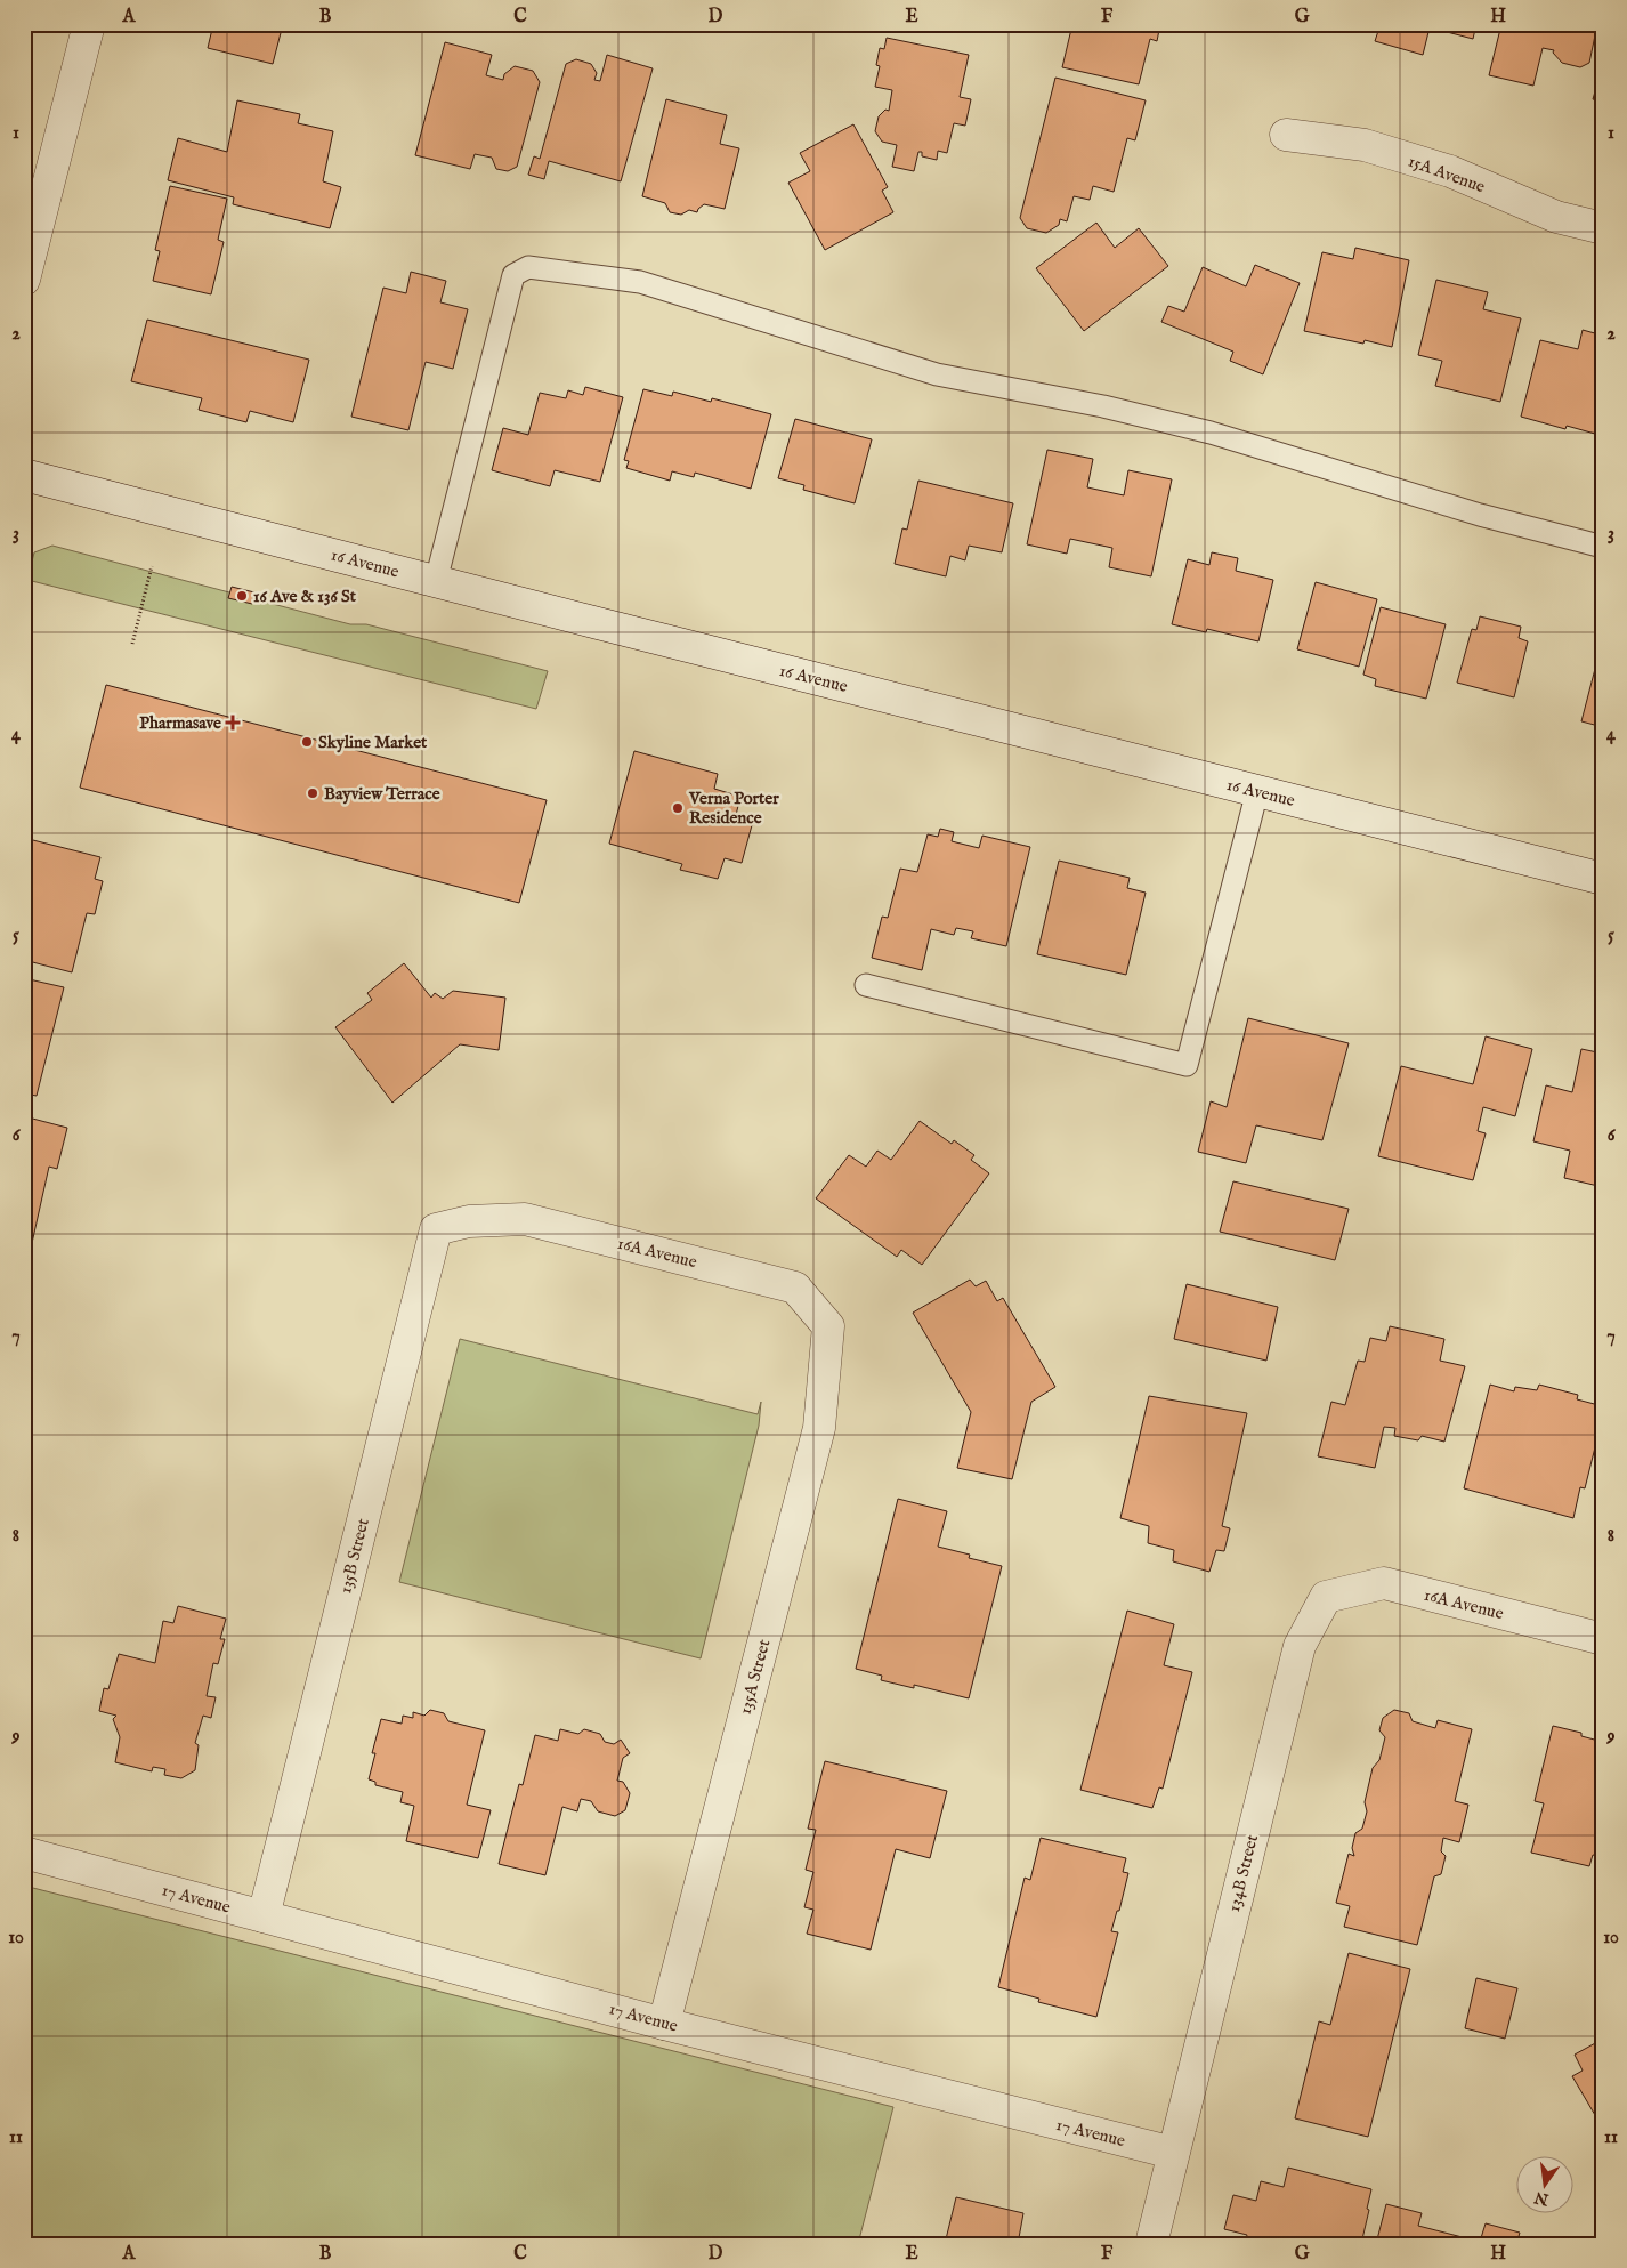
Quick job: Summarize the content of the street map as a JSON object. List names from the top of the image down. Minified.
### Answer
{"streets":{"street":["15A Avenue","16 Avenue","16A Avenue","135B Street","135A Street","134B Street","17 Avenue"]},"crossings":[["16A Avenue","135B Street"],["16A Avenue","135A Street"],["16A Avenue","134B Street"],["135B Street","17 Avenue"],["135A Street","17 Avenue"],["134B Street","17 Avenue"]],"places":{"other":["16 Ave & 136 St","Skyline Market","Bayview Terrace","Verna Porter Residence"],"health":["Pharmasave"]},"north":"bottom","grid":{"columns":["A","B","C","D","E","F","G","H"],"rows":["1","2","3","4","5","6","7","8","9","10","11"]}}
